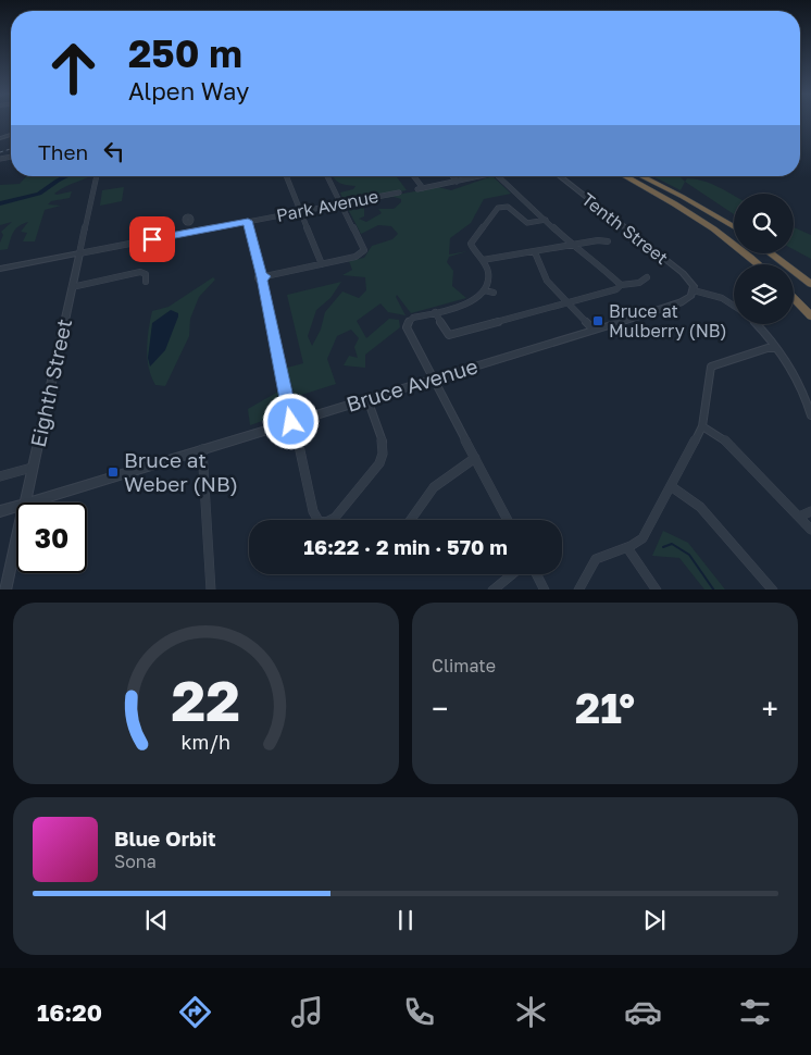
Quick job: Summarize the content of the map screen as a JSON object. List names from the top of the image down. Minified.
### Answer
{"streets":{"street":["Park Avenue","Tenth Street","Eighth Street","Bruce Avenue"]},"crossings":[["Park Avenue","Eighth Street"],["Tenth Street","Bruce Avenue"]],"places":{"transit":["Bruce at Mulberry (NB)","Bruce at Weber (NB)"]},"page":{"turn":["250 m","Alpen Way"],"then":"Then","limit":"30","trip":"16:22 · 2 min · 570 m","tile":"Climate","heat":["−","21°","+"],"song":["Blue Orbit","Sona"],"tabs":"16:20","gauge":["22","km/h"]}}
